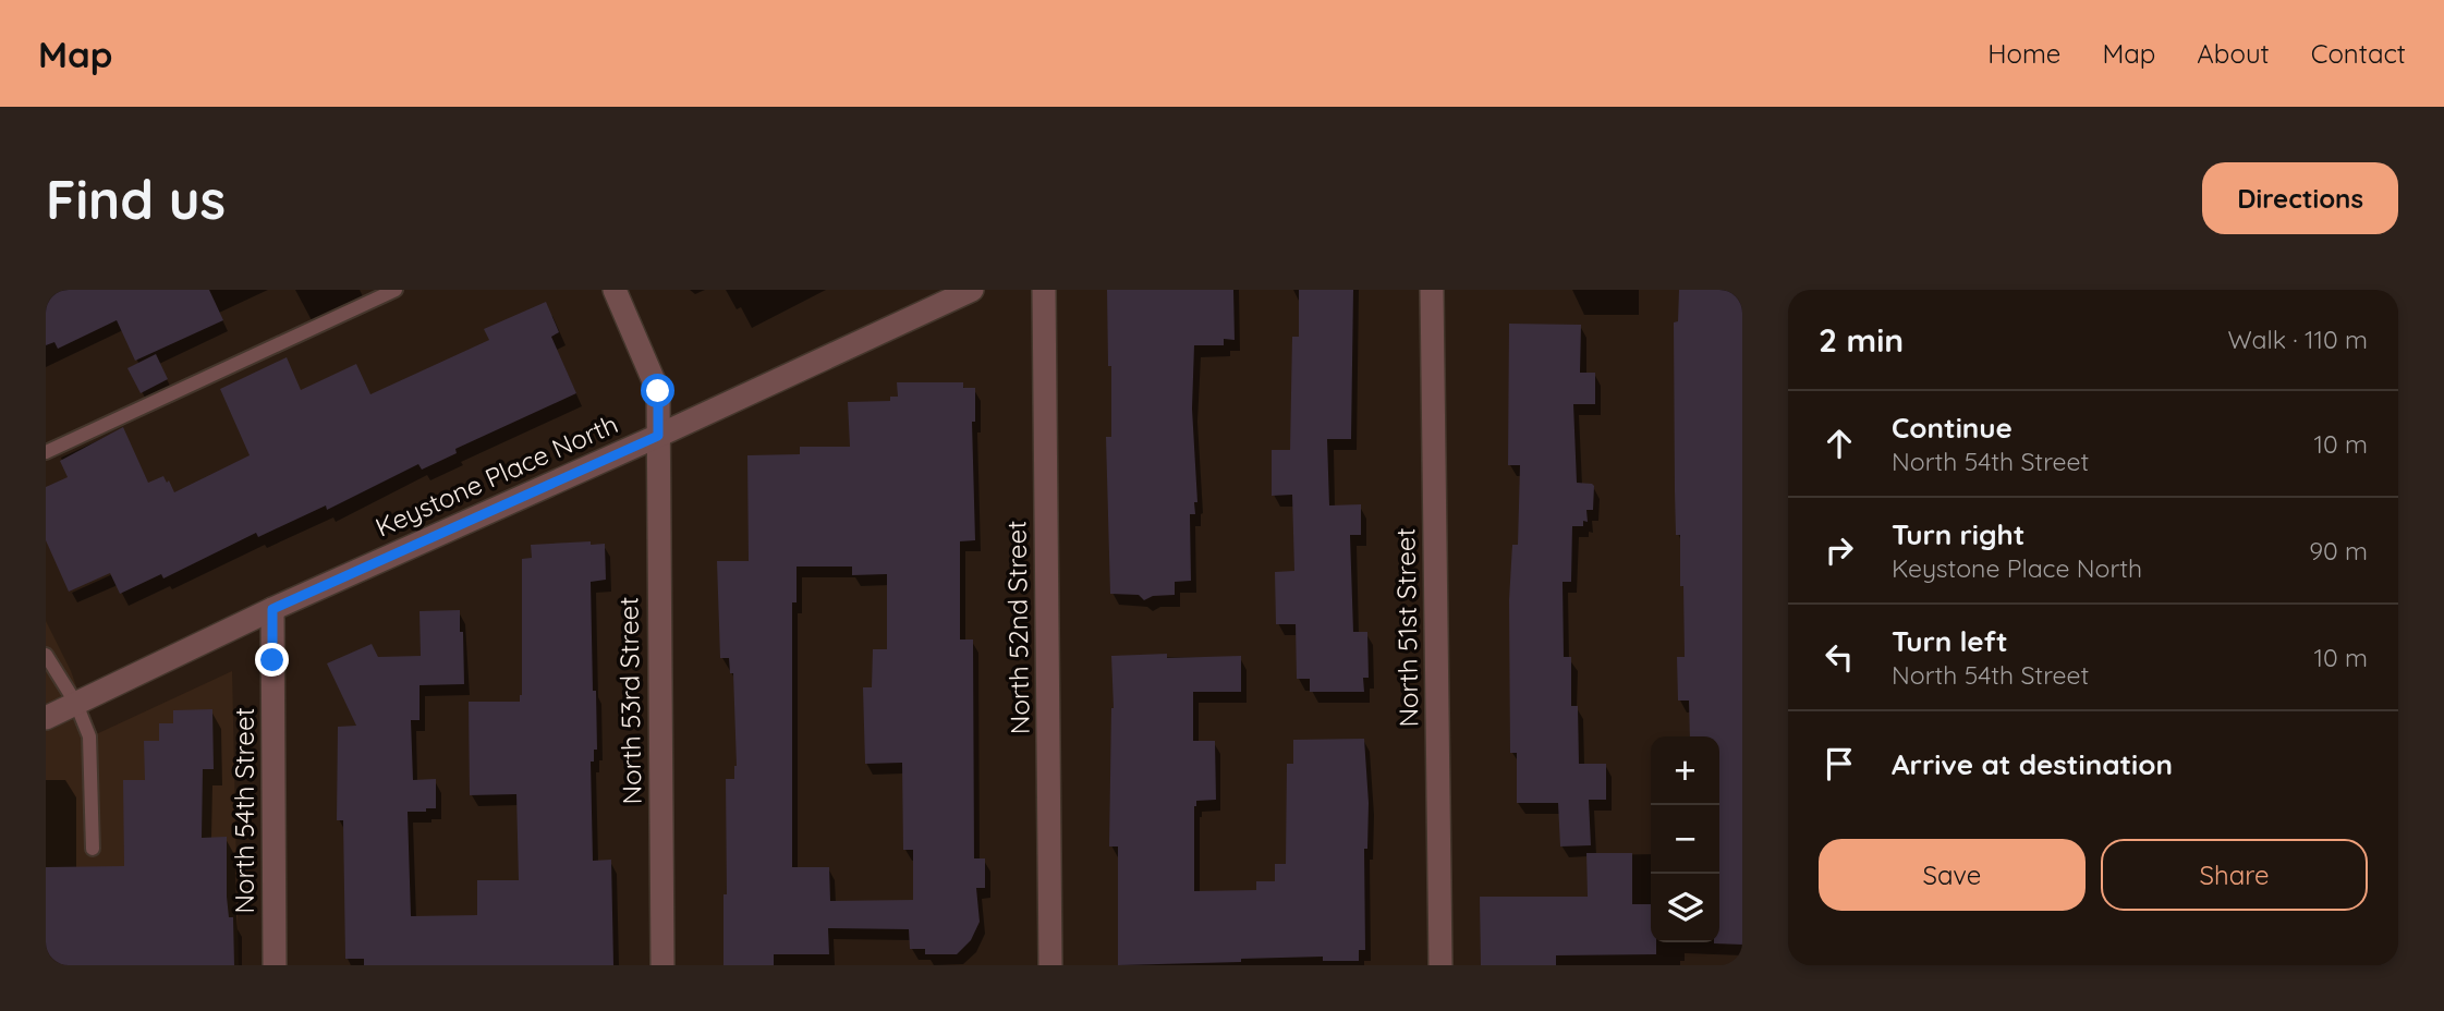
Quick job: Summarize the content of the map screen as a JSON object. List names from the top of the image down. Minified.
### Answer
{"streets":{"street":["Keystone Place North","North 52nd Street","North 51st Street","North 53rd Street","North 54th Street"]},"crossings":[["Keystone Place North","North 53rd Street"],["Keystone Place North","North 54th Street"]],"page":{"header":"Map","nav":["Home","Map","About","Contact"],"buttons":["Directions",["Save","Share"]],"title":"Find us","heading":["2 min","Walk · 110 m"],"list":[["Continue","North 54th Street","10 m"],["Turn right","Keystone Place North","90 m"],["Turn left","North 54th Street","10 m"],"Arrive at destination"],"map_buttons":["+","−"]}}
